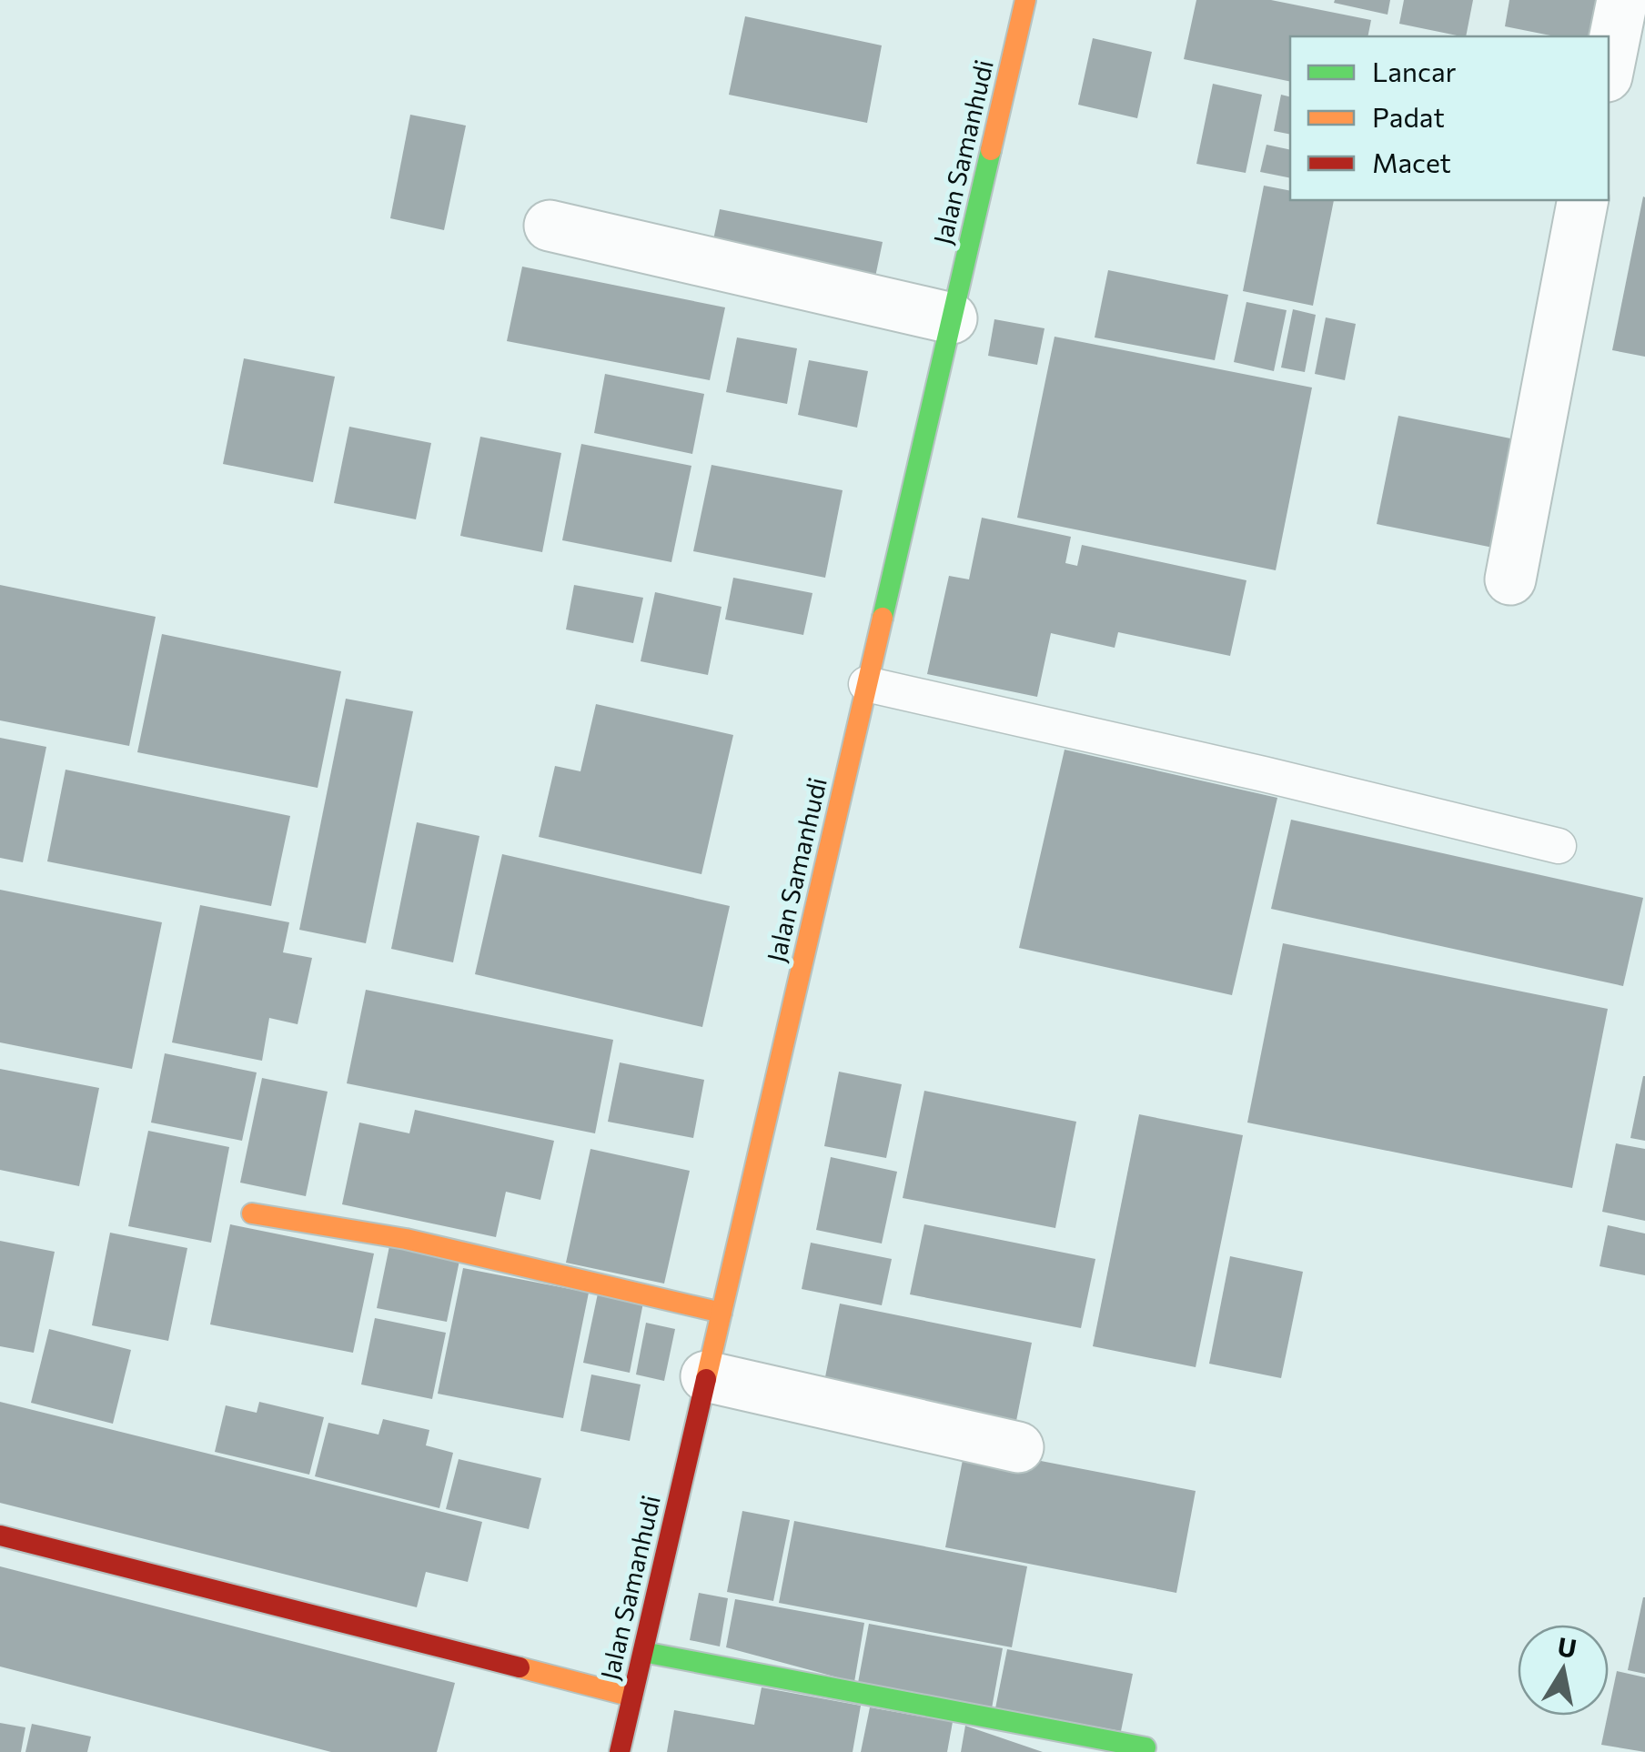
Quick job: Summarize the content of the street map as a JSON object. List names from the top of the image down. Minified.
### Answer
{"streets":{"street":["Jalan Samanhudi"]},"legend":["Lancar","Padat","Macet"],"north":"top"}
